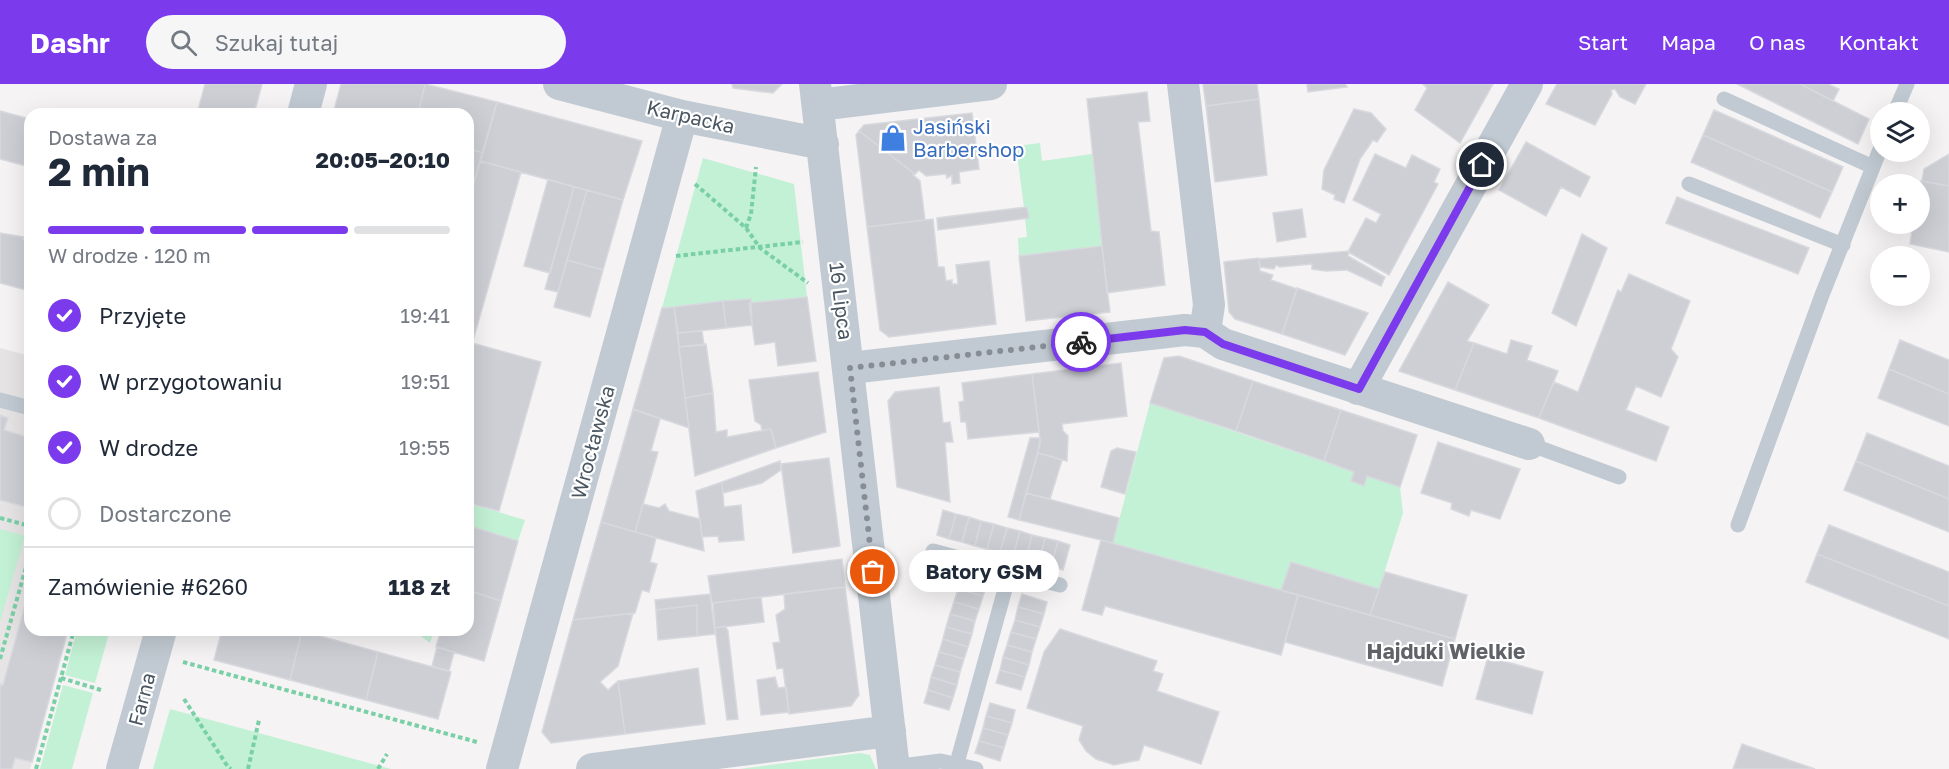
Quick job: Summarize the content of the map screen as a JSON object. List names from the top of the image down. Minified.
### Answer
{"streets":{"street":["Karpacka","16 Lipca","Wrocławska","Farna"]},"crossings":[["Karpacka","16 Lipca"],["Karpacka","Wrocławska"]],"districts":["Hajduki Wielkie"],"places":{"shop":["Jasiński Barbershop"],"other":["Batory GSM"]},"page":{"header":"Dashr","search":"Szukaj tutaj","nav":["Start","Mapa","O nas","Kontakt"],"map_buttons":["+","−"],"heading":["2 min","Dostawa za","20:05–20:10"],"panel":["Zamówienie #6260","118 zł"],"bar":"W drodze · 120 m","list":[["Przyjęte","19:41"],["W przygotowaniu","19:51"],["W drodze","19:55"],"Dostarczone"],"bubble":"Batory GSM"}}
